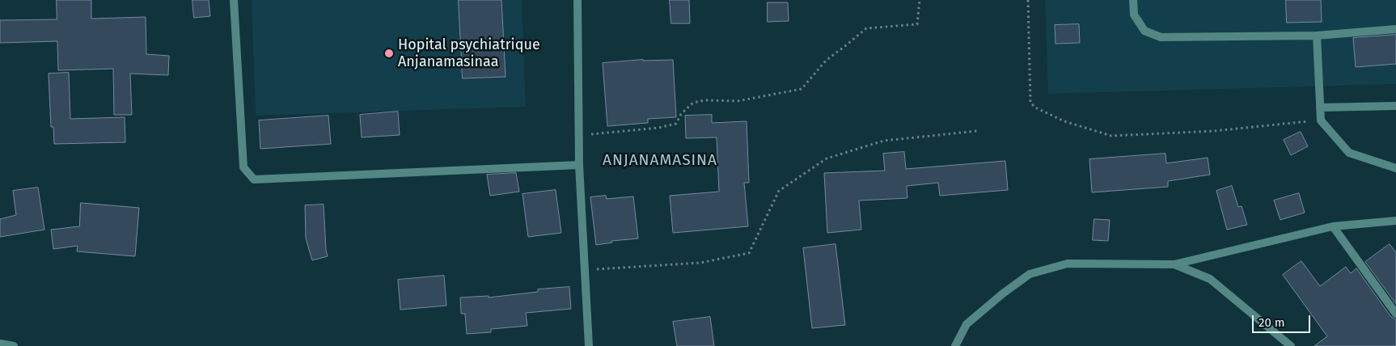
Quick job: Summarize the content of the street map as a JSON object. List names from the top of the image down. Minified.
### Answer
{"districts":["ANJANAMASINA"],"places":["Hopital psychiatrique Anjanamasinaa"],"scale_bar":"20 m"}
